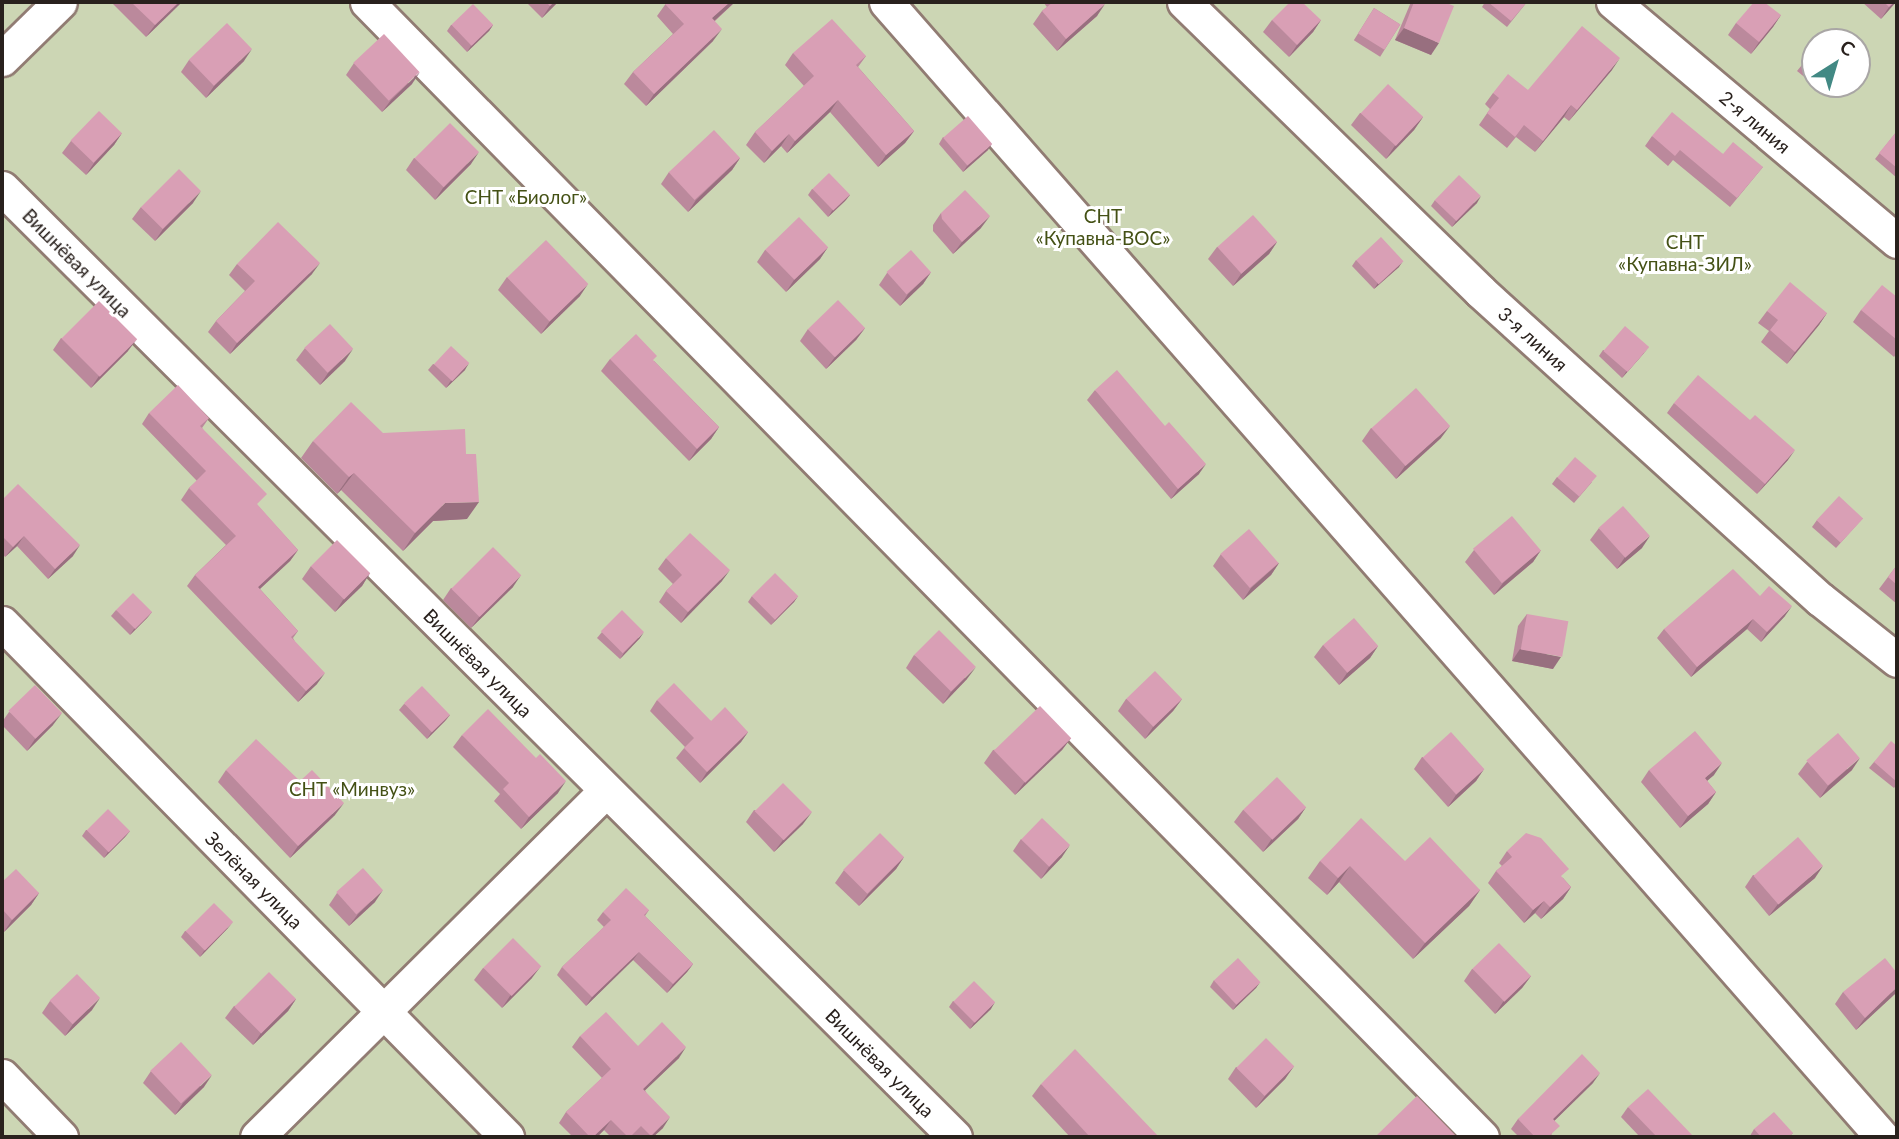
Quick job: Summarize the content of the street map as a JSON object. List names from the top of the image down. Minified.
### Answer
{"streets":{"street":["2-я линия","Вишнёвая улица","3-я линия","Зелёная улица"]},"parks":["СНТ «Биолог»","СНТ «Купавна-ВОС»","СНТ «Купавна-ЗИЛ»","СНТ «Минвуз»"],"north":"top right"}
